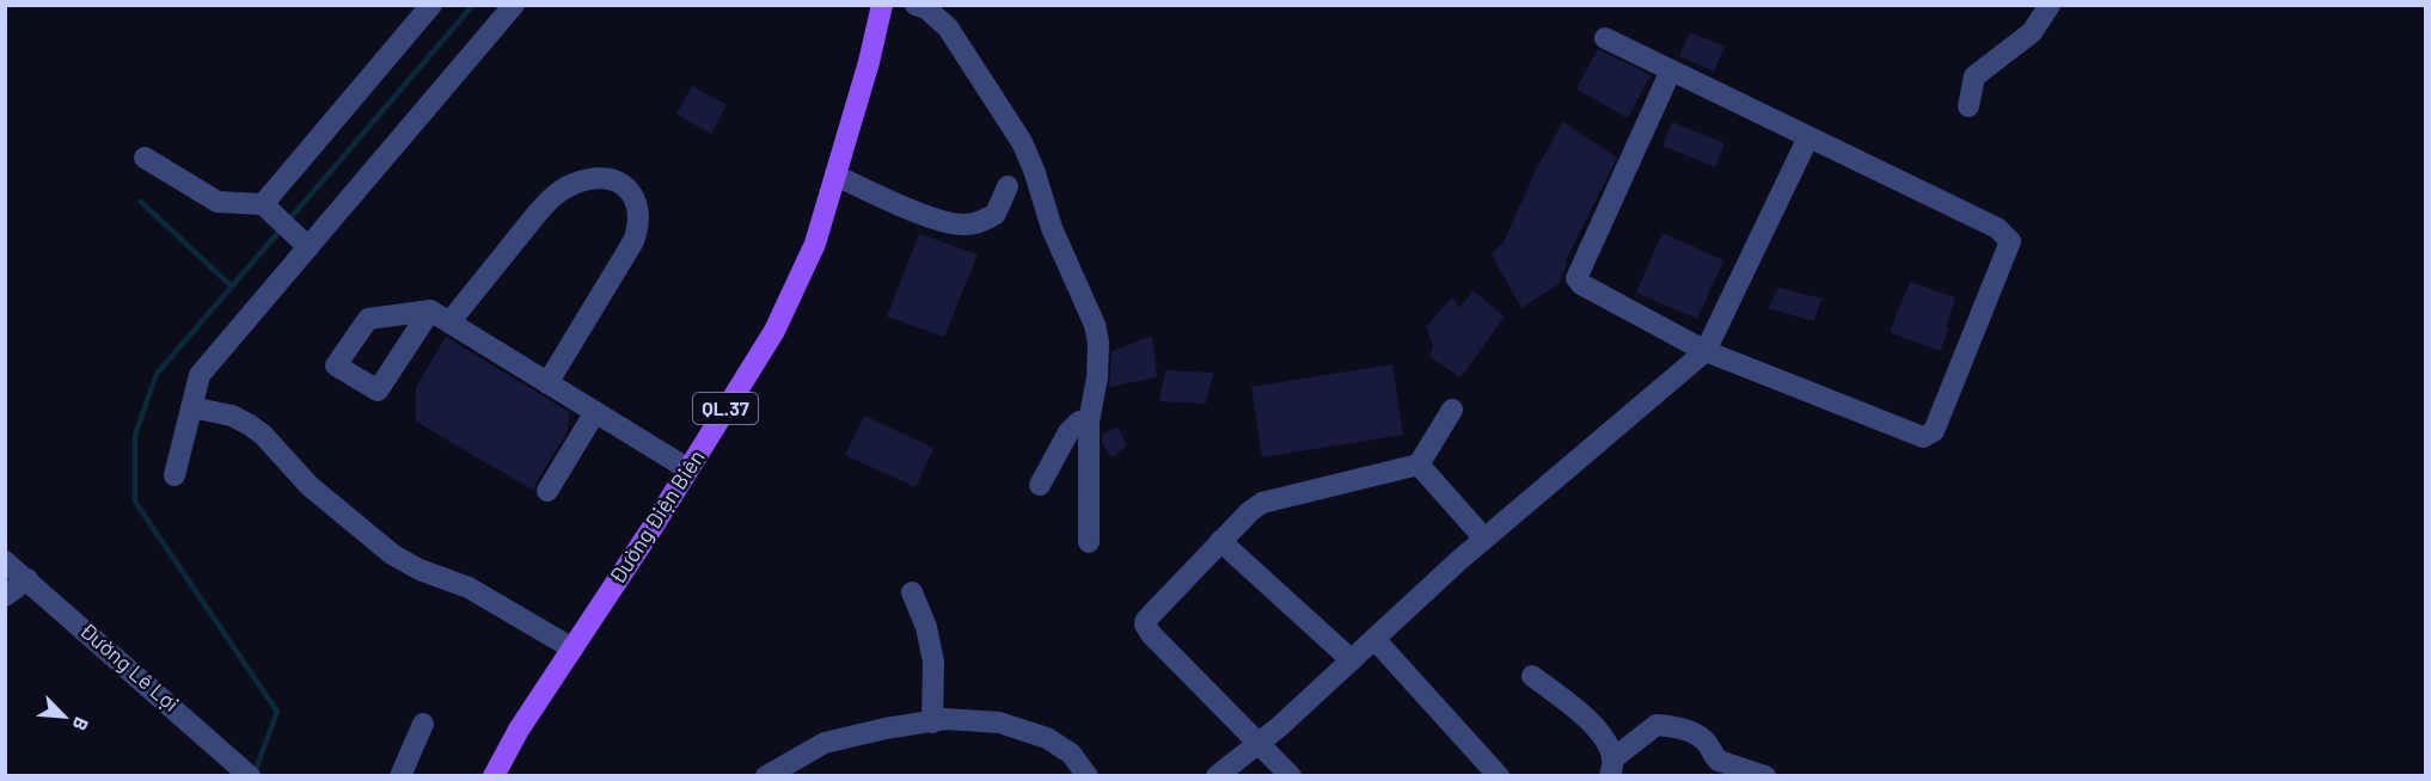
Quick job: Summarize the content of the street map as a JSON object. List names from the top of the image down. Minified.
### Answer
{"streets":{"main road":["QL.37","Đường Điện Biên"],"street":["Đường Lê Lợi"]},"north":"bottom right"}
